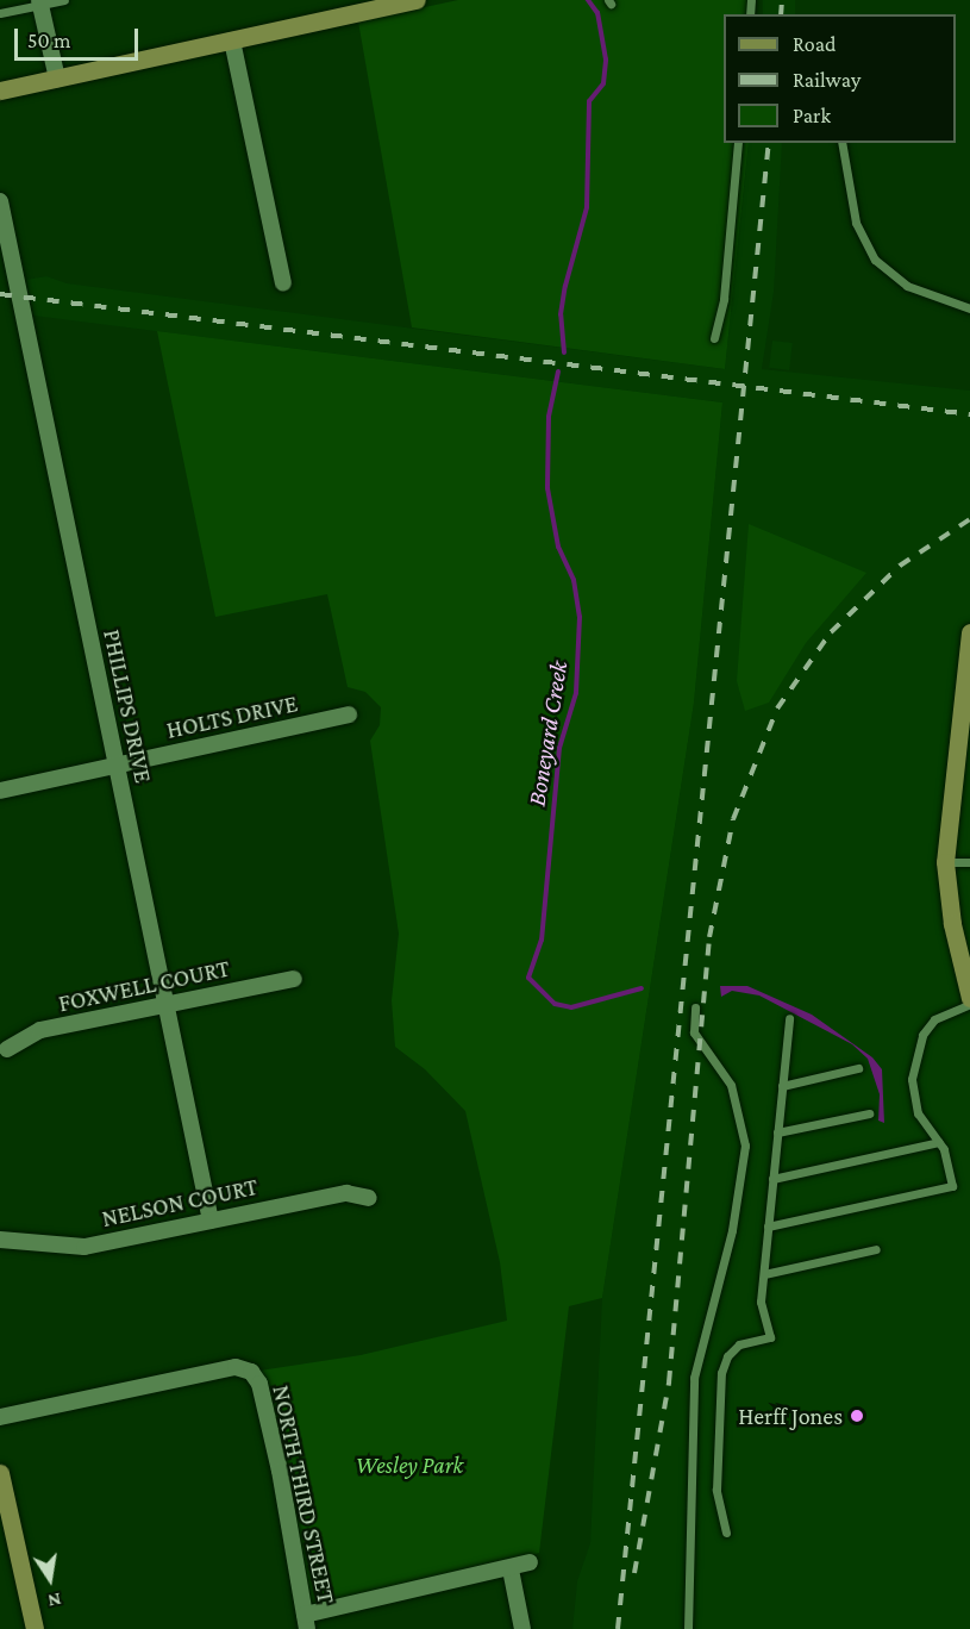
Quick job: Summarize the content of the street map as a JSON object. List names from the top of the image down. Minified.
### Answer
{"streets":{"street":["PHILLIPS DRIVE","HOLTS DRIVE","FOXWELL COURT","NELSON COURT","NORTH THIRD STREET"]},"crossings":[["PHILLIPS DRIVE","HOLTS DRIVE"],["PHILLIPS DRIVE","FOXWELL COURT"],["PHILLIPS DRIVE","NELSON COURT"]],"water":["Boneyard Creek"],"parks":["Wesley Park"],"places":["Herff Jones"],"legend":["Road","Railway","Park"],"scale_bar":"50 m","north":"bottom"}
